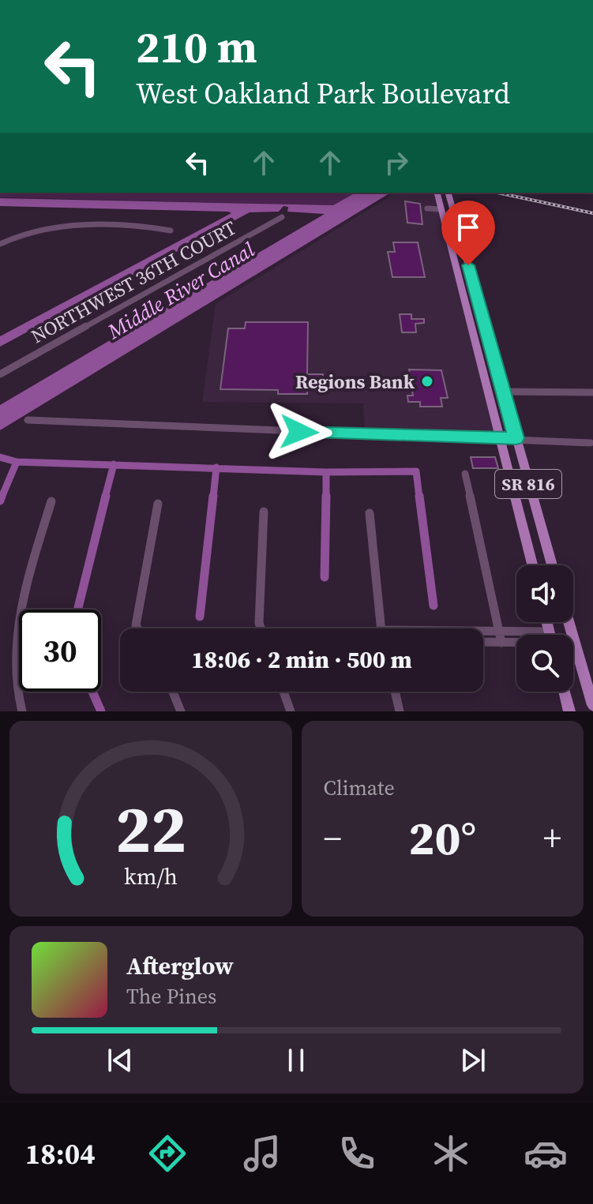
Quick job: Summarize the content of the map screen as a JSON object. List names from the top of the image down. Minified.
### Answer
{"streets":{"main road":["SR 816"],"street":["NORTHWEST 36TH COURT"]},"water":["Middle River Canal"],"places":["Regions Bank"],"page":{"turn":["210 m","West Oakland Park Boulevard"],"limit":"30","trip":"18:06 · 2 min · 500 m","tile":"Climate","heat":["−","20°","+"],"song":["Afterglow","The Pines"],"tabs":"18:04","gauge":["22","km/h"]}}
